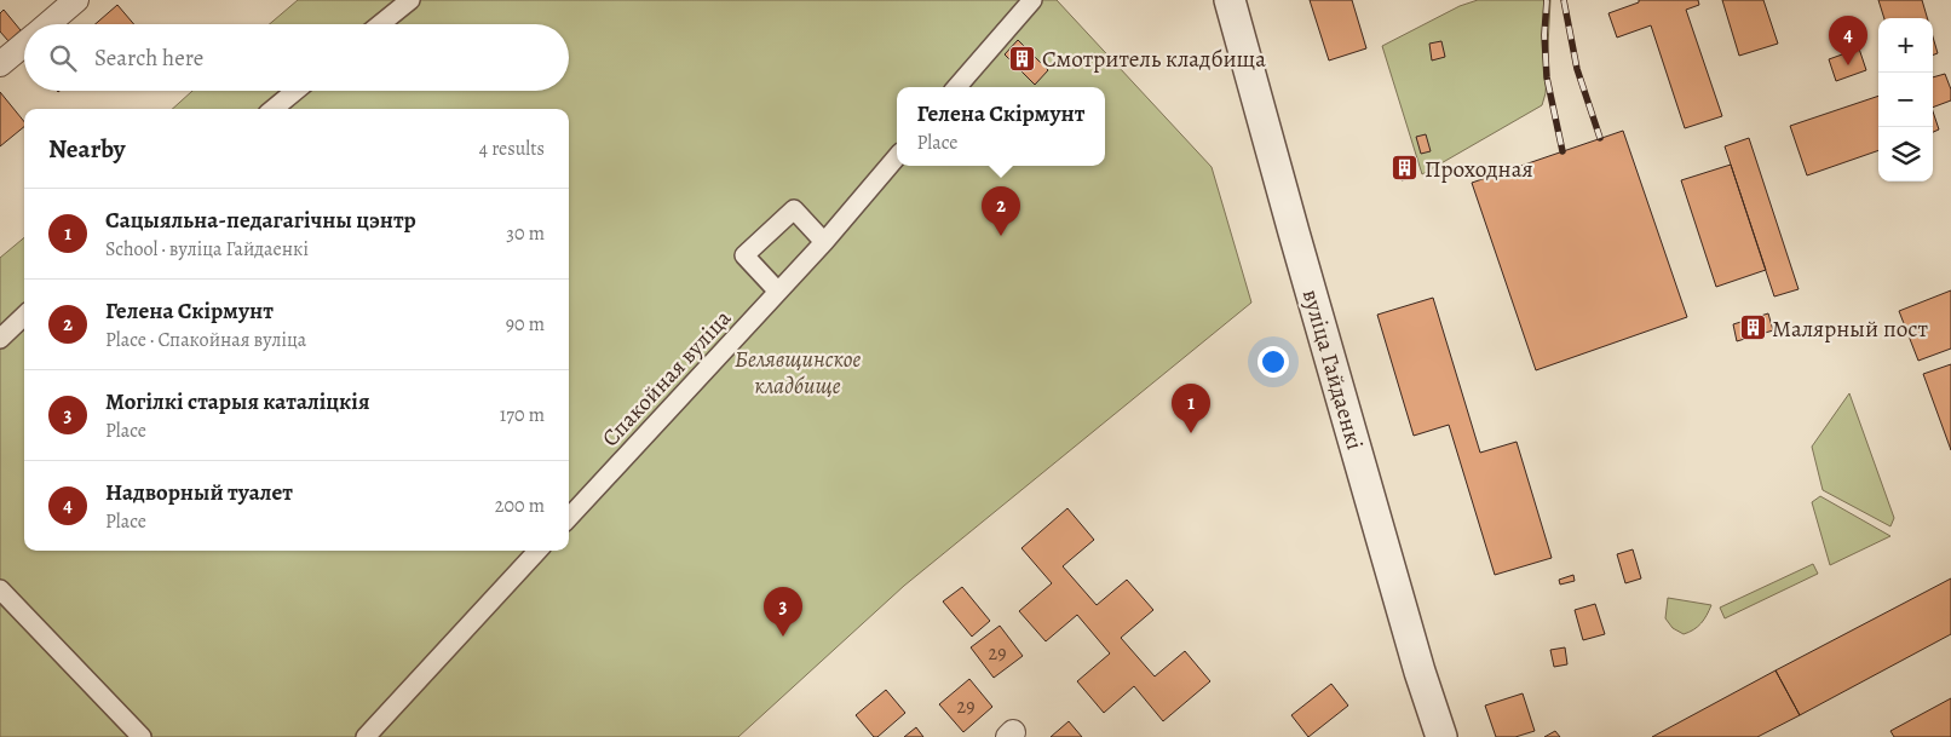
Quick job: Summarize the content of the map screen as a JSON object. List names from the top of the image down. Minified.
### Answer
{"streets":{"street":["вуліца Гайдаенкі","Спакойная вуліца"]},"parks":["Белявщинское кладбище"],"places":{"building":["Смотритель кладбища","Проходная","Малярный пост"]},"house_numbers":["29","29"],"page":{"pins":["4","2","1","3"],"map_buttons":["+","−"],"search":"Search here","popup":["Гелена Скірмунт","Place"],"heading":["Nearby","4 results"],"list":[{"mark":"1","name":"Сацыяльна-педагагічны цэнтр","note":"School · вуліца Гайдаенкі","value":"30 m"},{"mark":"2","name":"Гелена Скірмунт","note":"Place · Спакойная вуліца","value":"90 m"},{"mark":"3","name":"Могілкі старыя каталіцкія","note":"Place","value":"170 m"},{"mark":"4","name":"Надворный туалет","note":"Place","value":"200 m"}]}}
